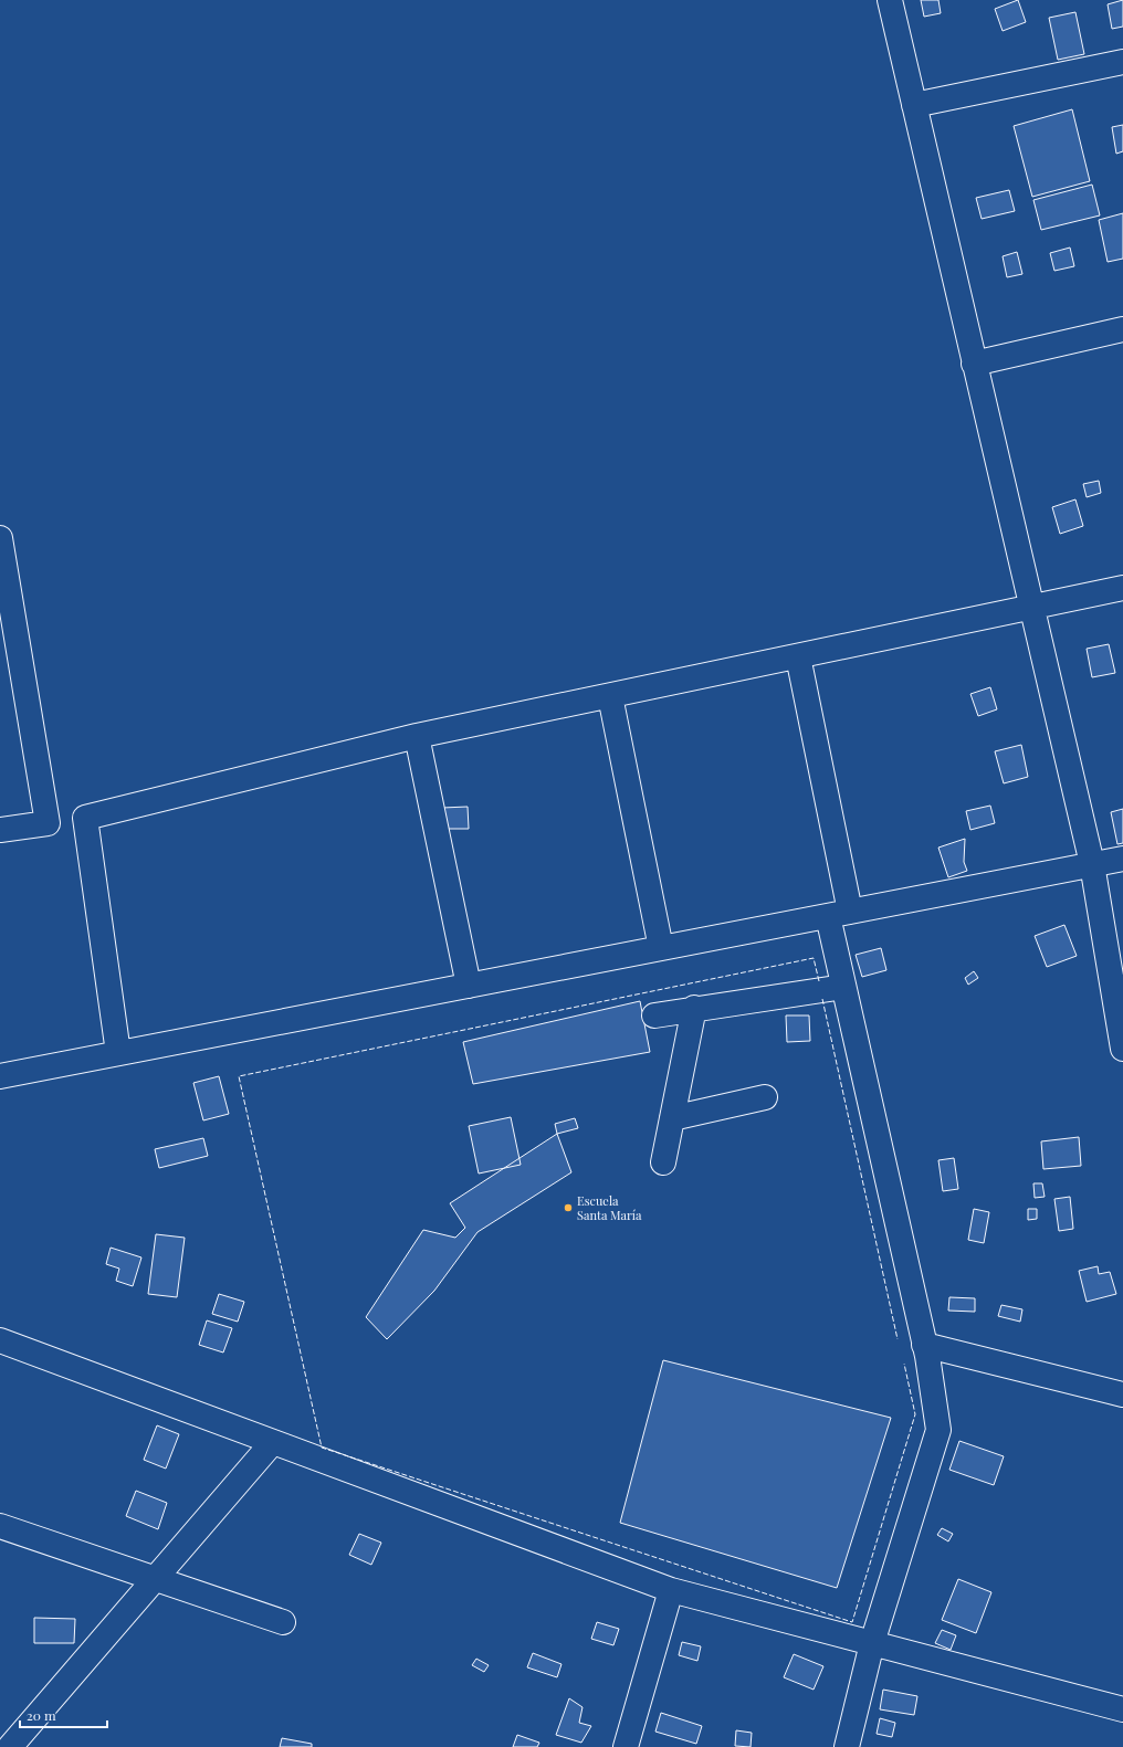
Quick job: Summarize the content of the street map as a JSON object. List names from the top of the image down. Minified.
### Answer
{"places":["Escuela Santa María"],"scale_bar":"20 m"}
